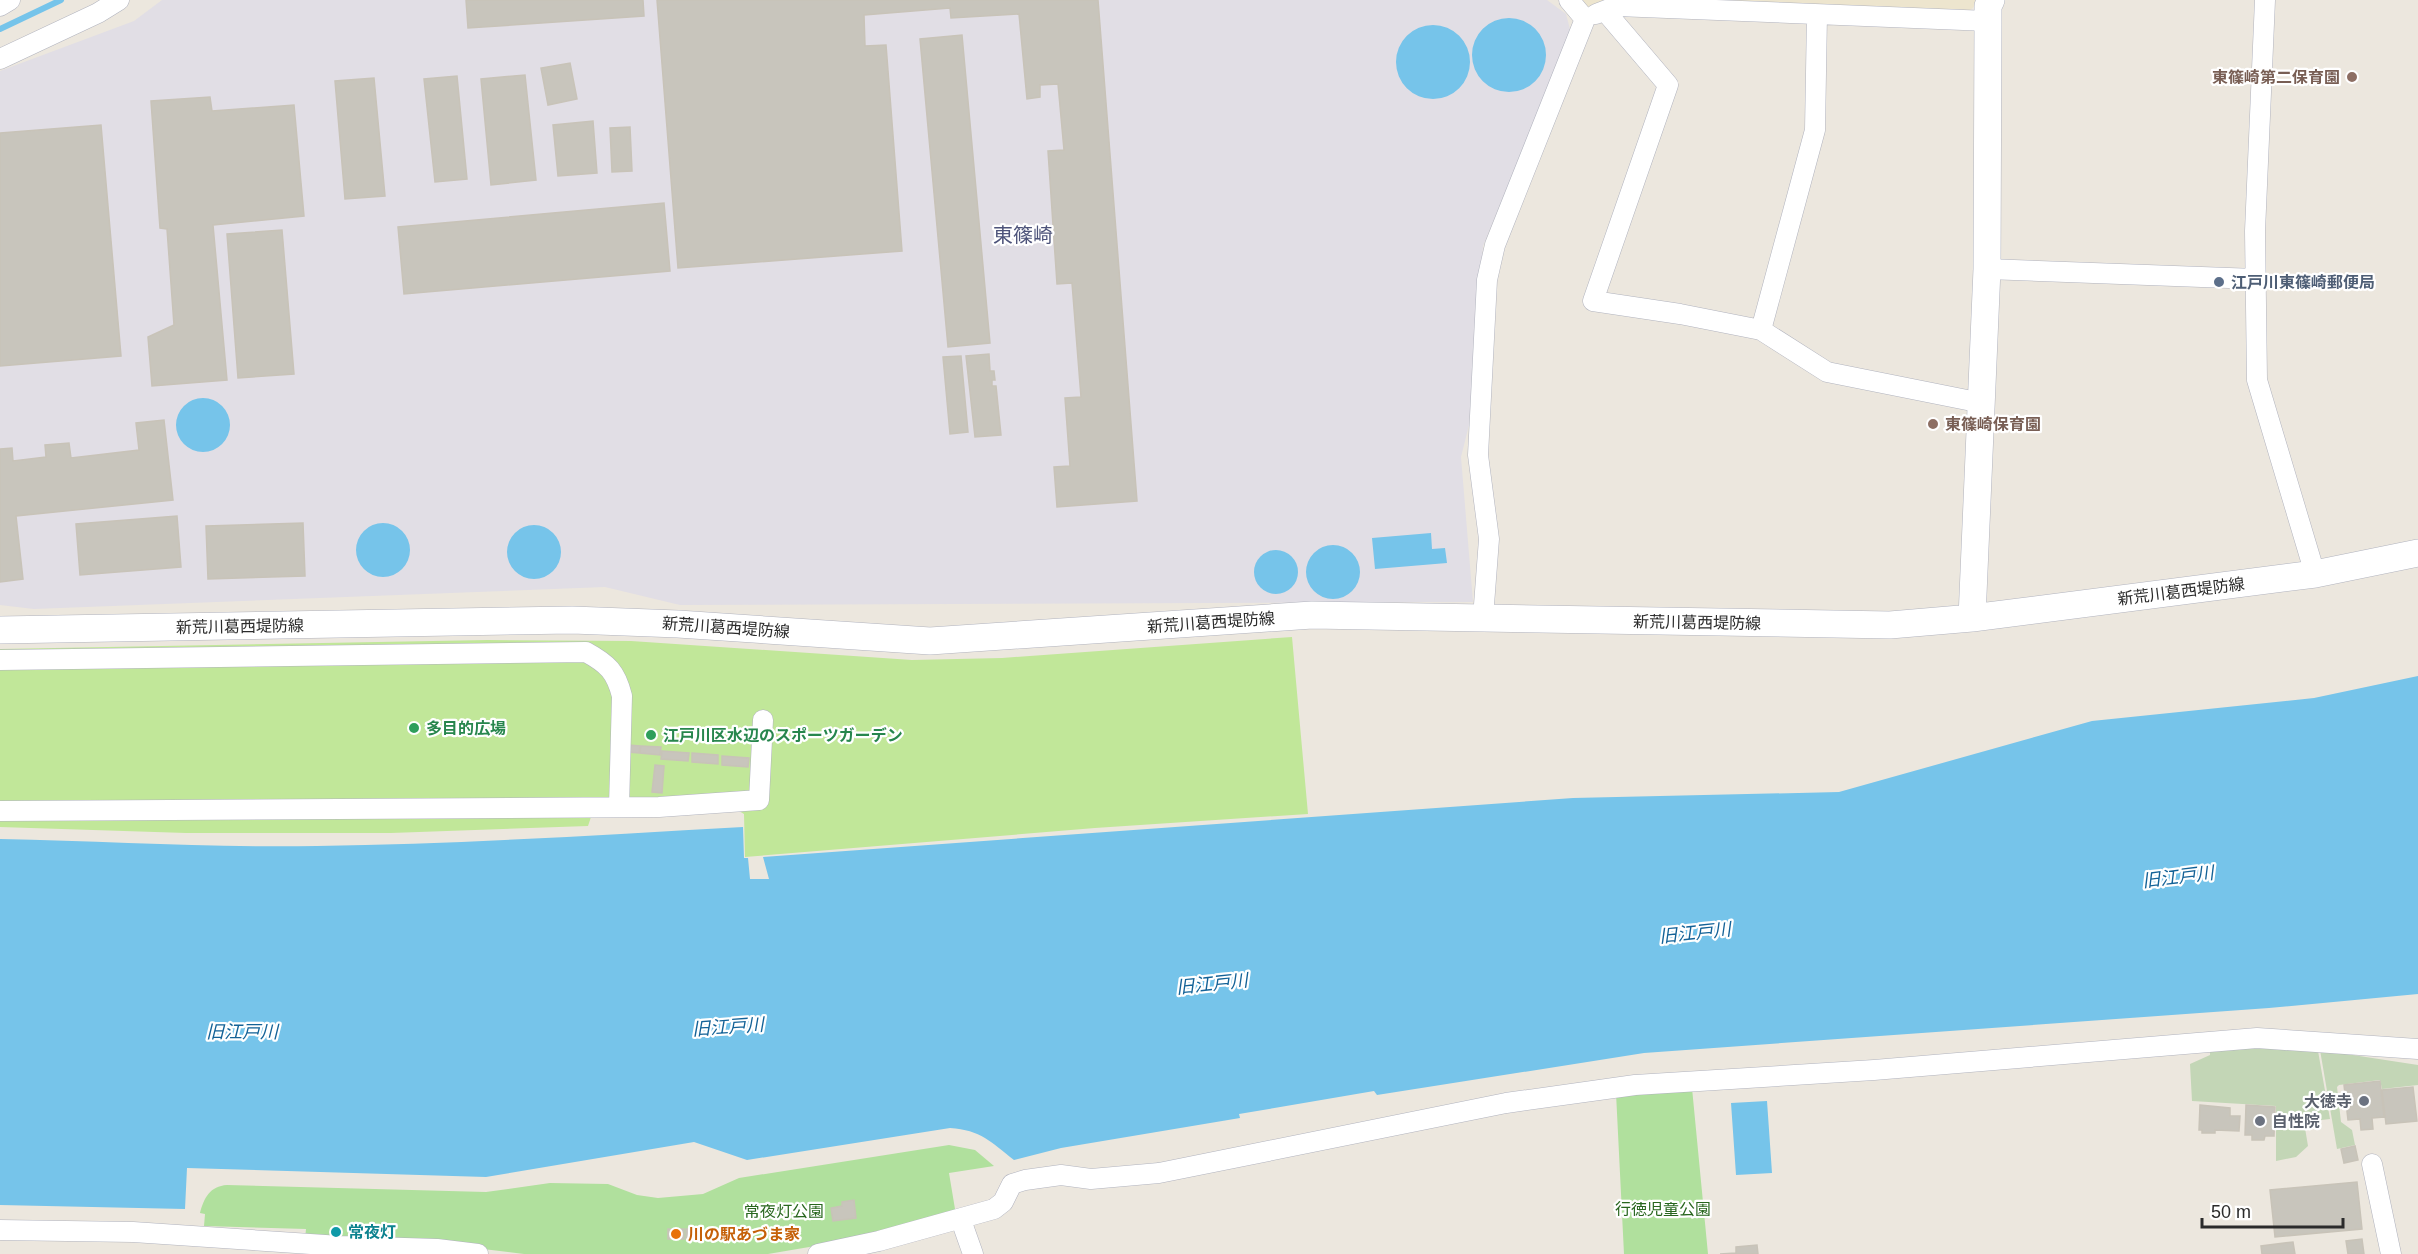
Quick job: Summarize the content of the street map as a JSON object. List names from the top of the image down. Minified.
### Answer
{"streets":{"main road":["新荒川葛西堤防線"]},"districts":["東篠崎"],"water":["旧江戸川"],"parks":["行徳児童公園","常夜灯公園"],"places":["東篠崎第二保育園","江戸川東篠崎郵便局","東篠崎保育園","多目的広場","江戸川区水辺のスポーツガーデン","大徳寺","自性院","常夜灯","川の駅あづま家"],"scale_bar":"50 m"}
